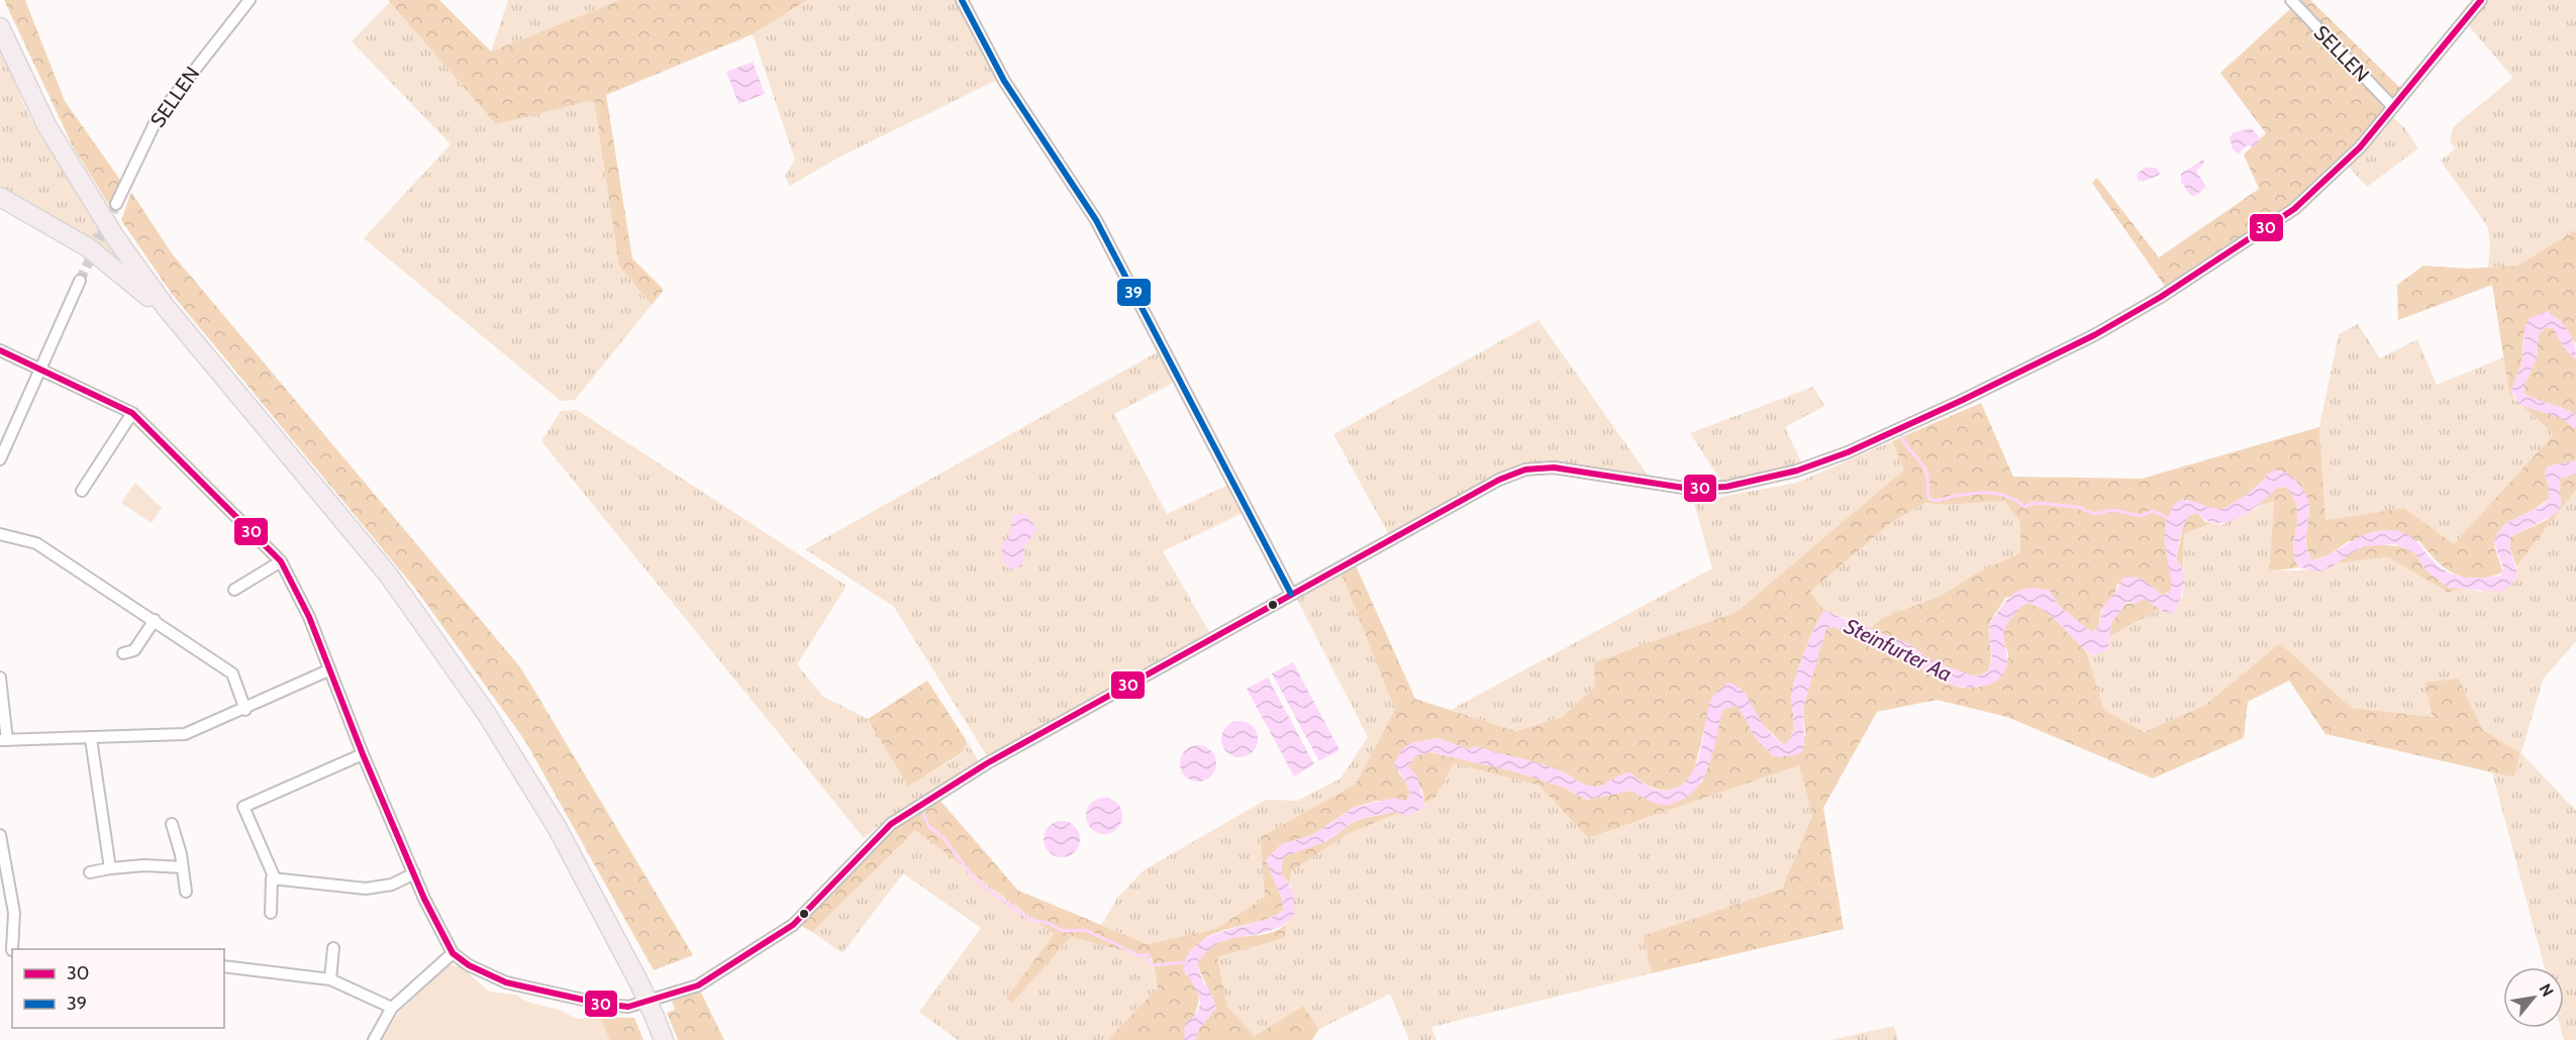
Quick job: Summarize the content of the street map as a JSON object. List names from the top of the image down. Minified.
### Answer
{"streets":{"street":["SELLEN"]},"water":["Steinfurter Aa"],"lines":["transit line 30","transit line 39"],"legend":["30","39"],"north":"top right"}
